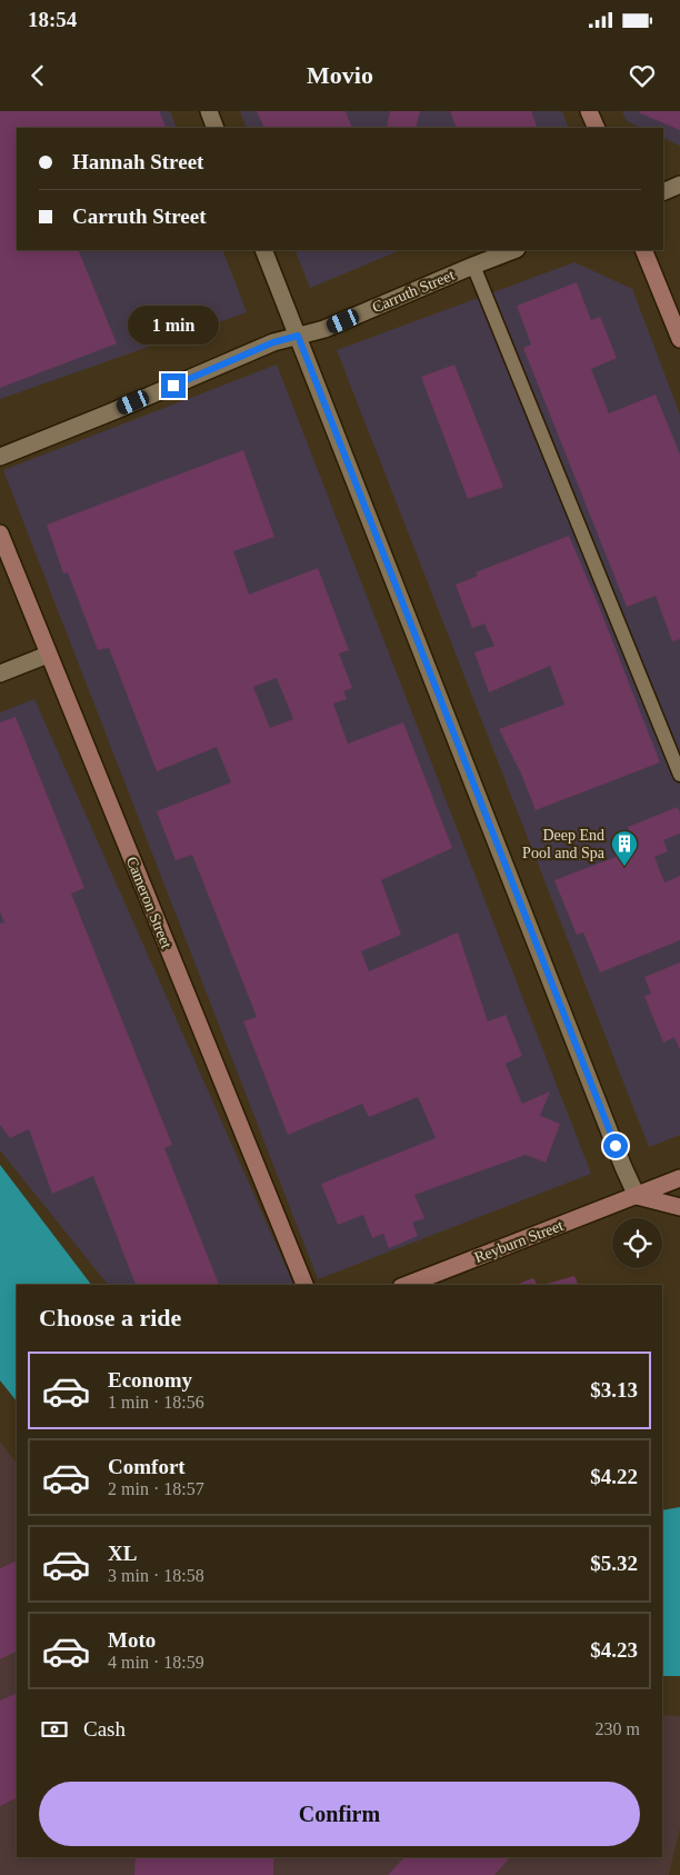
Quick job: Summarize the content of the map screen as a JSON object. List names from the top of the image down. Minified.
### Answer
{"streets":{"street":["Carruth Street","Cameron Street","Reyburn Street"]},"places":{"building":["Deep End Pool and Spa"]},"page":{"status":"18:54","header":"Movio","banner":["Hannah Street","Carruth Street"],"bubble":"1 min","heading":"Choose a ride","list":[{"name":"Economy","note":"1 min · 18:56","value":"$3.13"},{"name":"Comfort","note":"2 min · 18:57","value":"$4.22"},{"name":"XL","note":"3 min · 18:58","value":"$5.32"},{"name":"Moto","note":"4 min · 18:59","value":"$4.23"}],"pay":["Cash","230 m"],"buttons":"Confirm"}}
